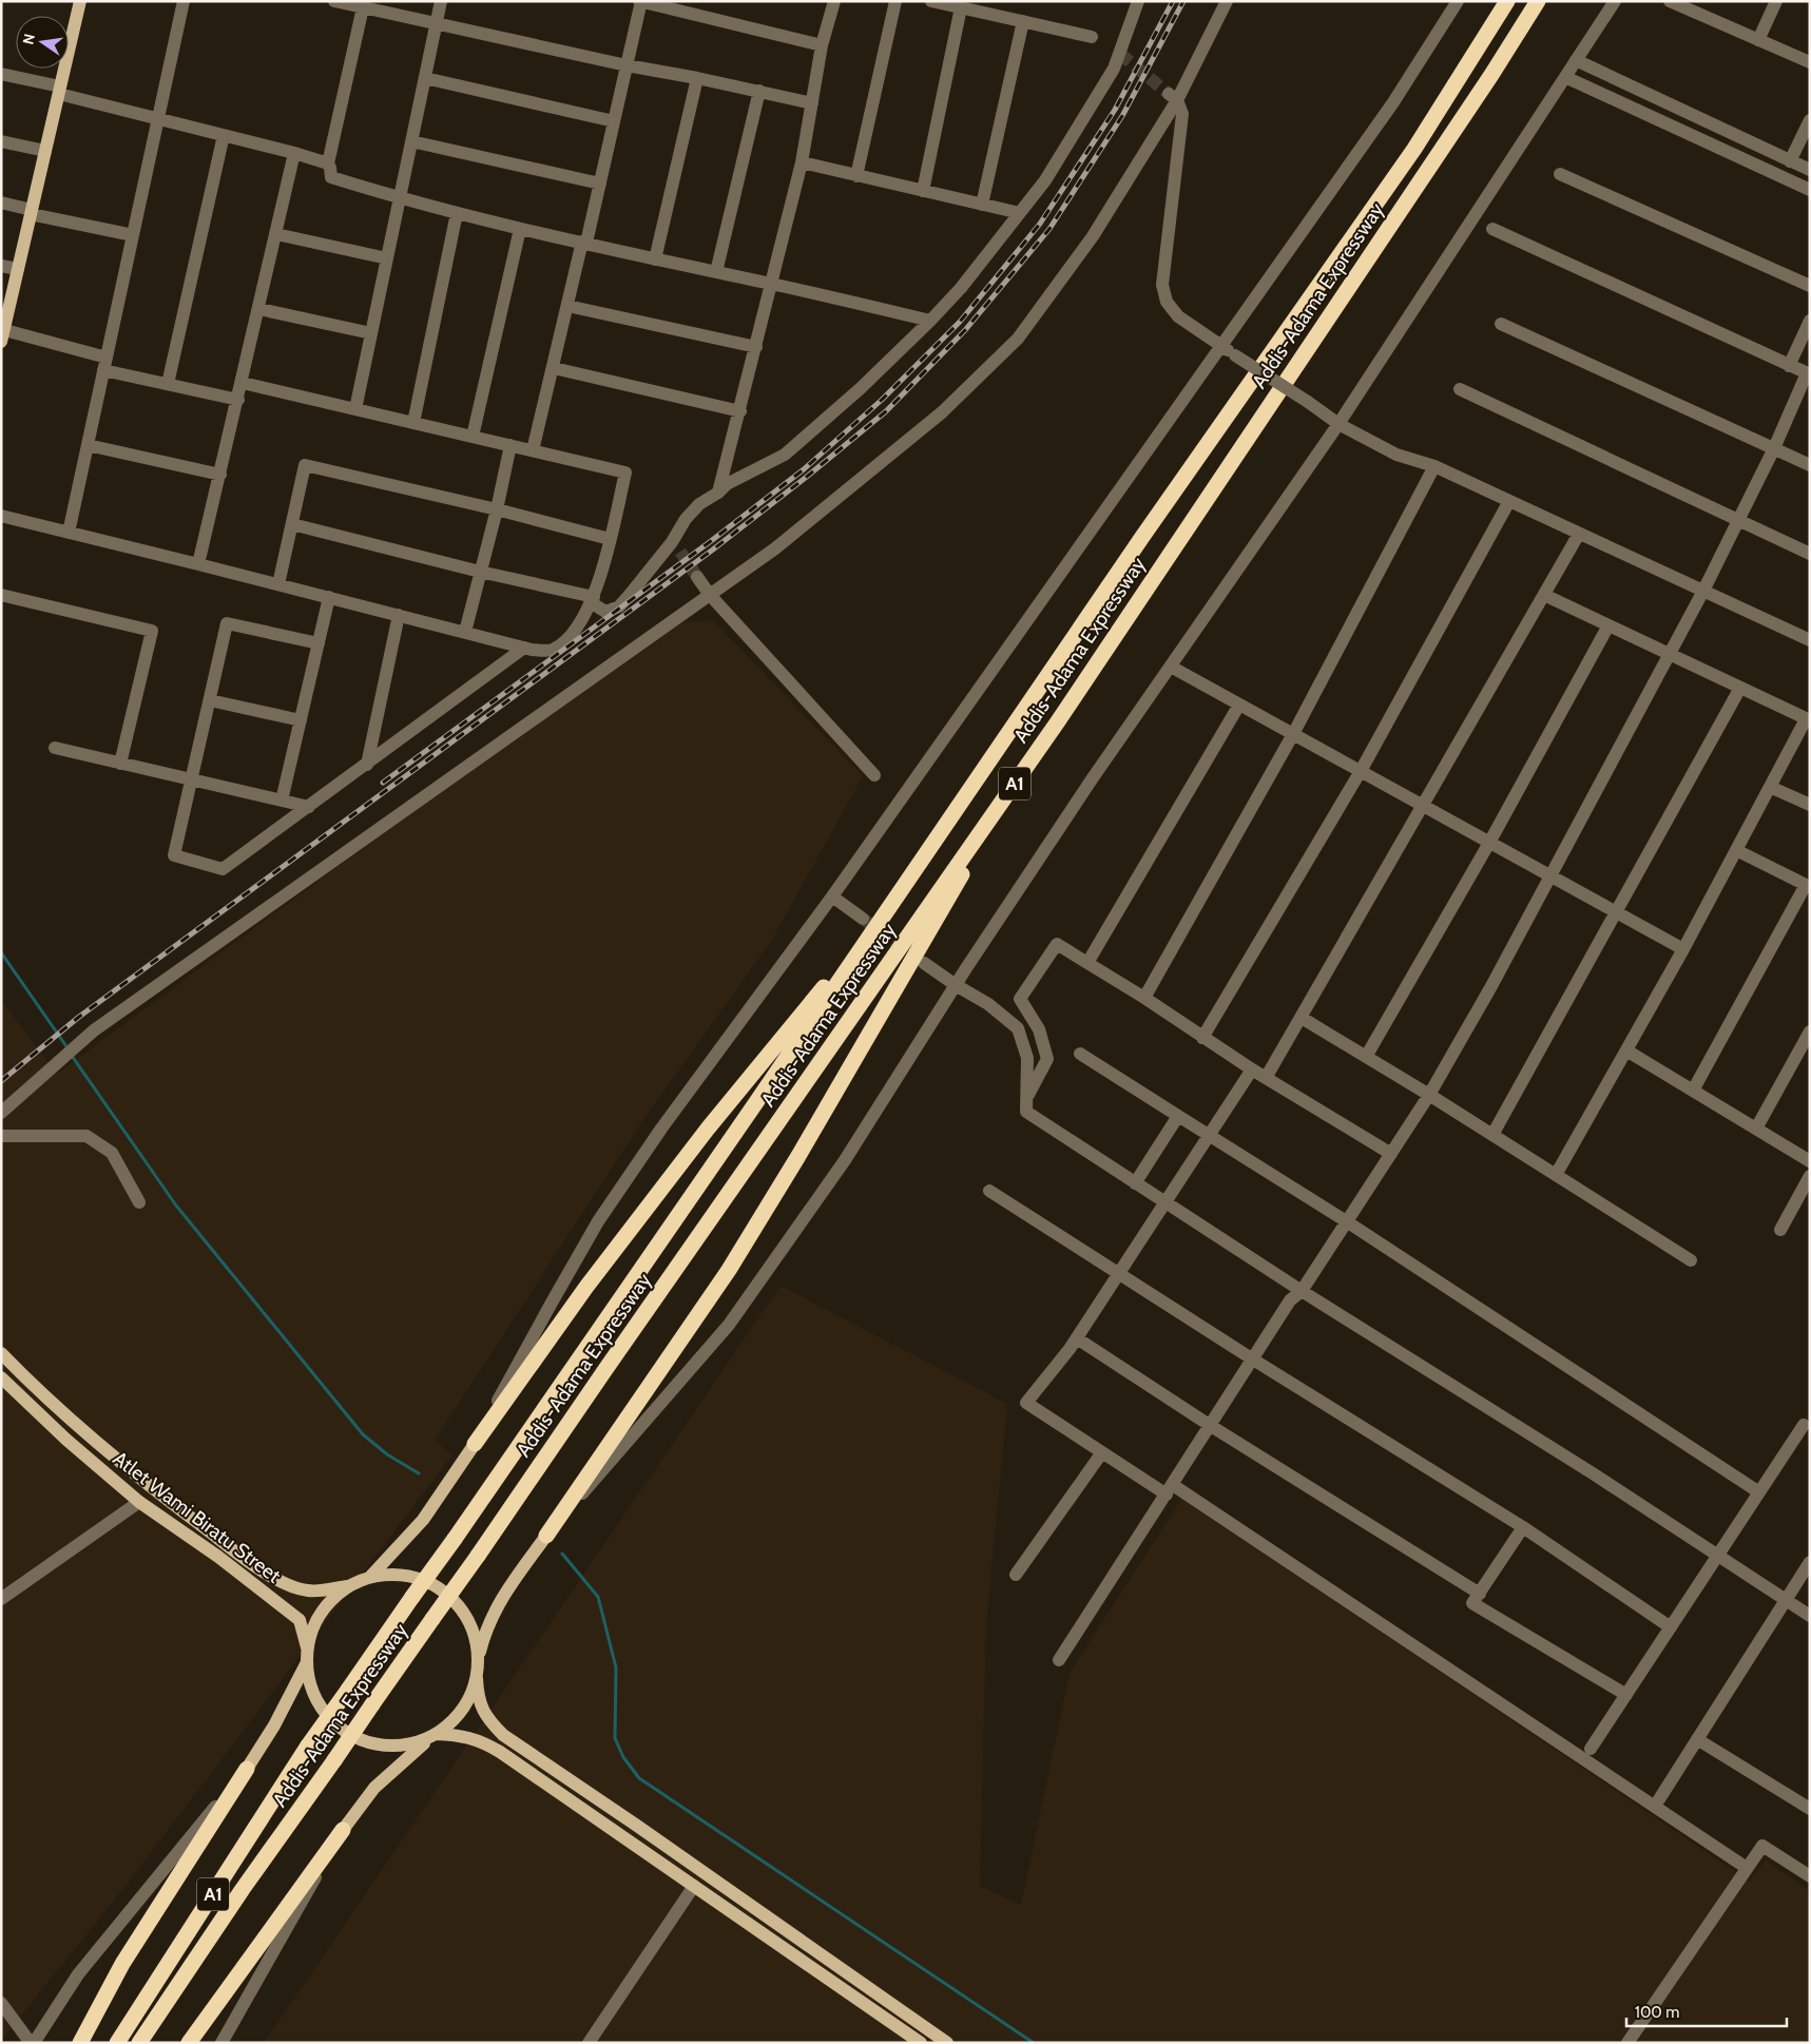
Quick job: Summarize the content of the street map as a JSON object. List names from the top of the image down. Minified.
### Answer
{"streets":{"highway":["Addis-Adama Expressway","A1"],"main road":["Atlet Wami Biratu Street"]},"scale_bar":"100 m","north":"left"}
